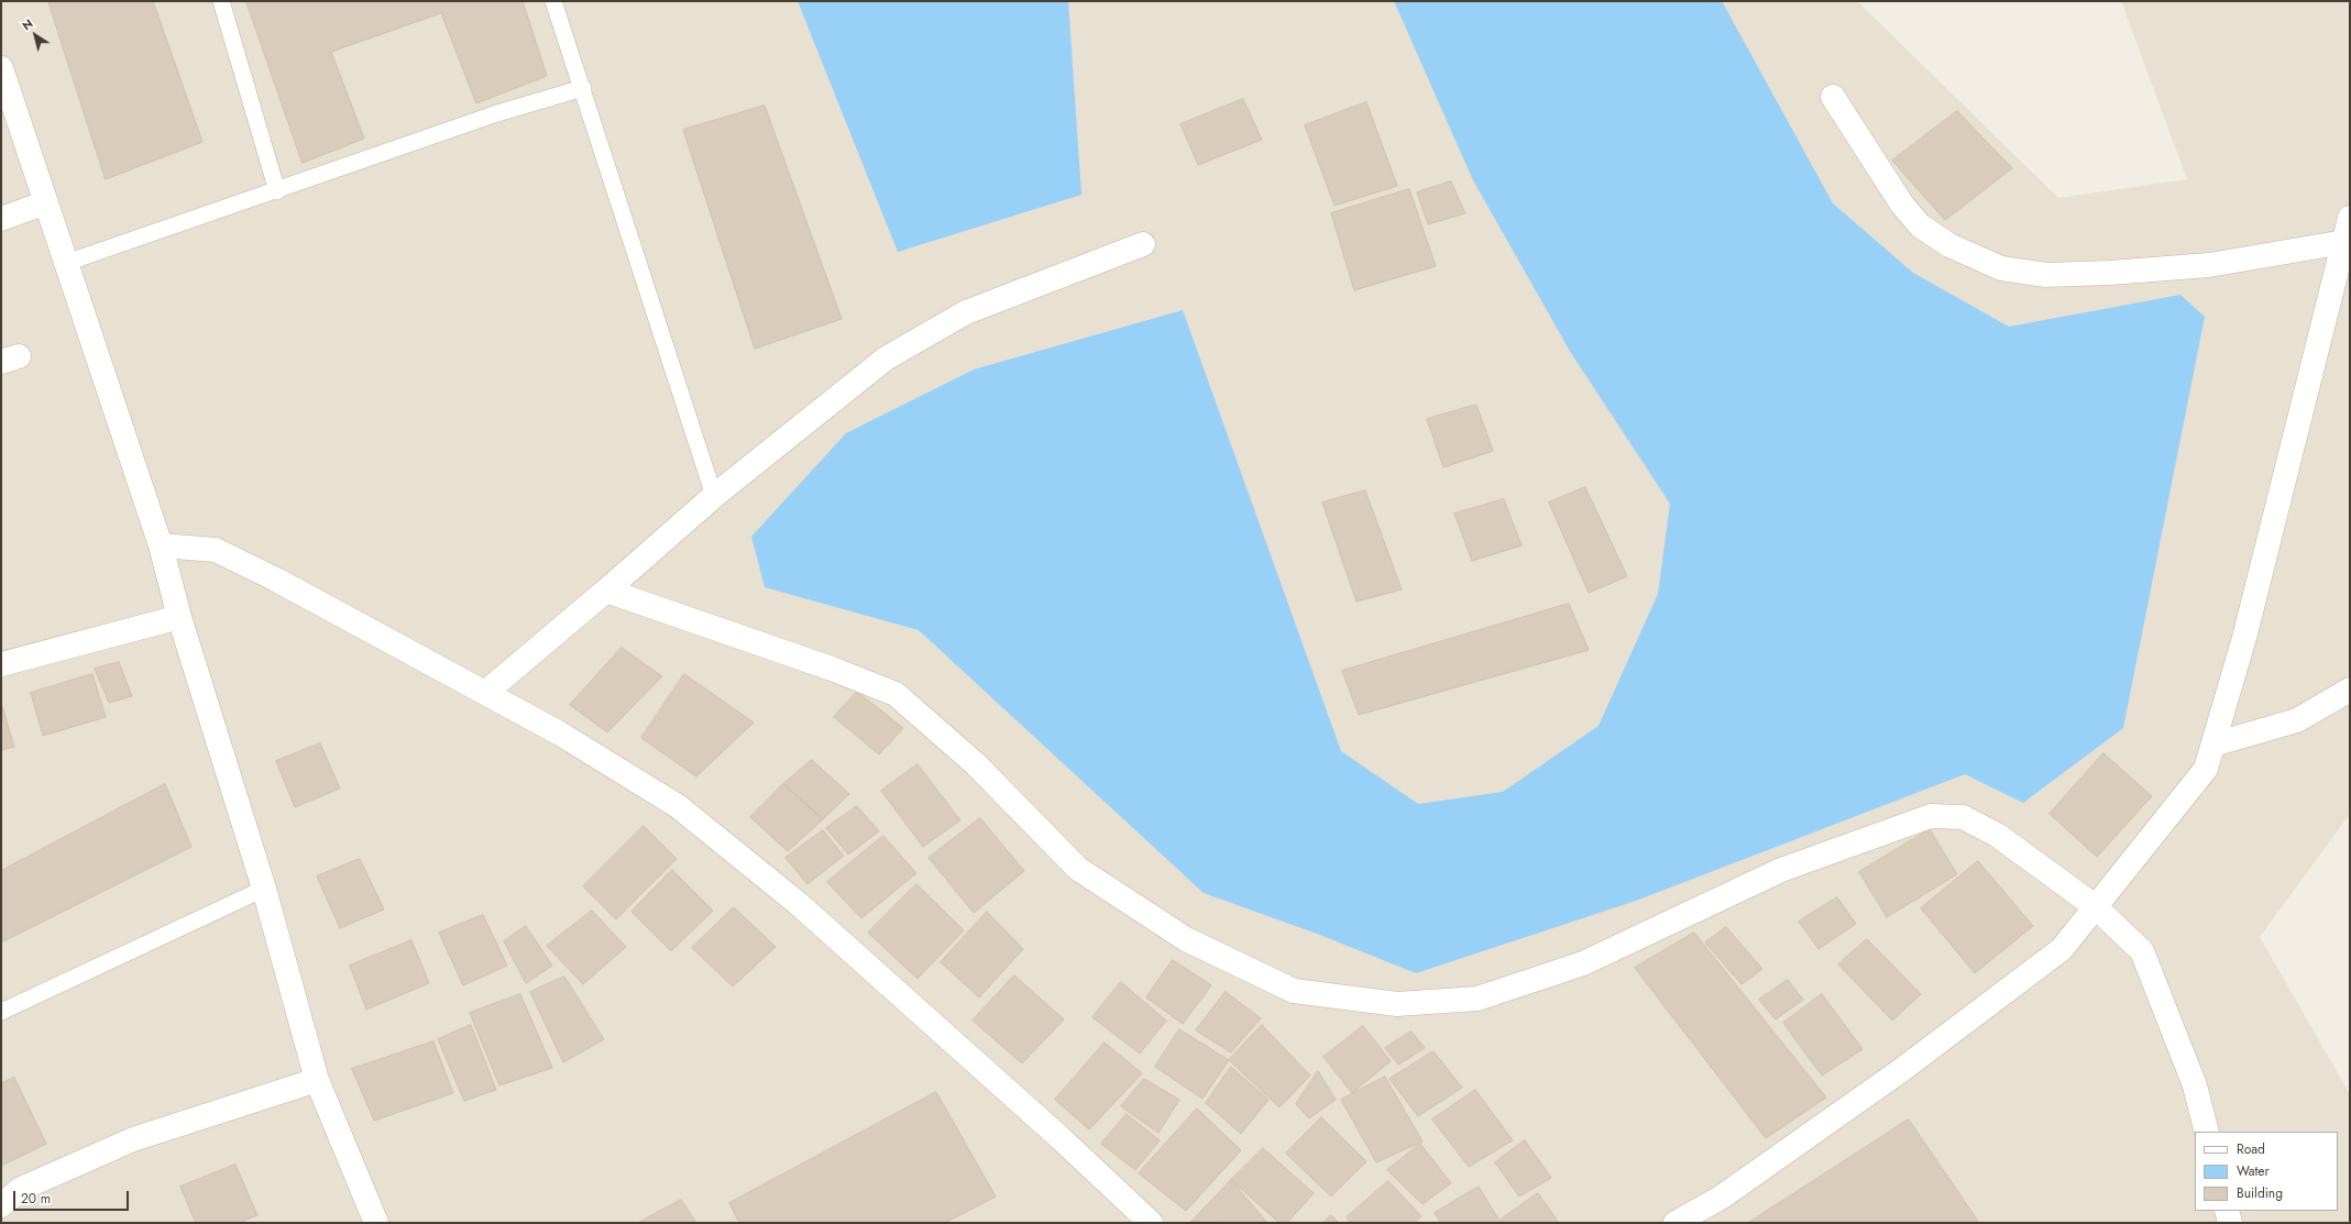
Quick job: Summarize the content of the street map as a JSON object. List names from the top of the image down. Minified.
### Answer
{"legend":["Road","Water","Building"],"scale_bar":"20 m","north":"top left"}
